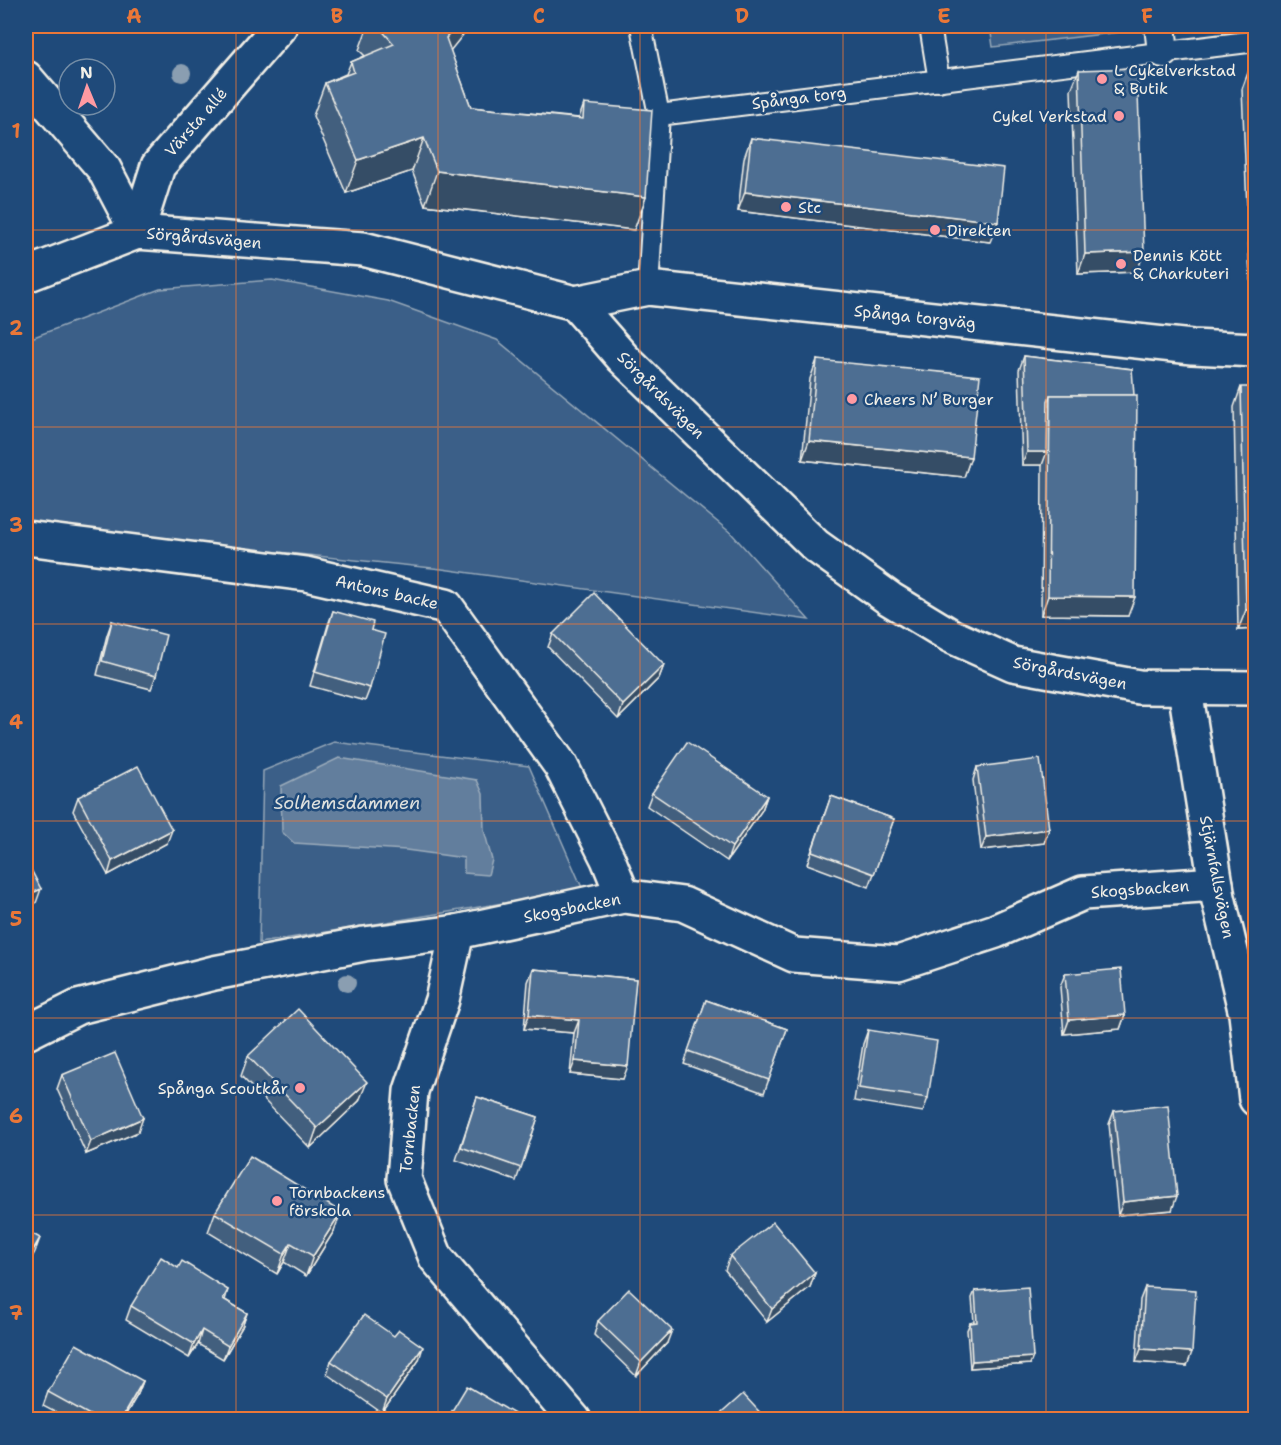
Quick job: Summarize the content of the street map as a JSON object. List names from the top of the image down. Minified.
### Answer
{"streets":{"street":["Värsta allé","Sörgårdsvägen","Spånga torgväg","Antons backe","Stjärnfallsvägen","Skogsbacken","Tornbacken"],"lane":["Spånga torg"]},"crossings":[["Värsta allé","Sörgårdsvägen"],["Sörgårdsvägen","Spånga torgväg"],["Sörgårdsvägen","Stjärnfallsvägen"],["Antons backe","Skogsbacken"],["Stjärnfallsvägen","Skogsbacken"],["Skogsbacken","Tornbacken"]],"water":["Solhemsdammen"],"places":["L Cykelverkstad & Butik","Cykel Verkstad","Stc","Direkten","Dennis Kött & Charkuteri","Cheers N’ Burger","Spånga Scoutkår","Tornbackens förskola"],"north":"top","grid":{"columns":["A","B","C","D","E","F"],"rows":["1","2","3","4","5","6","7"]}}
